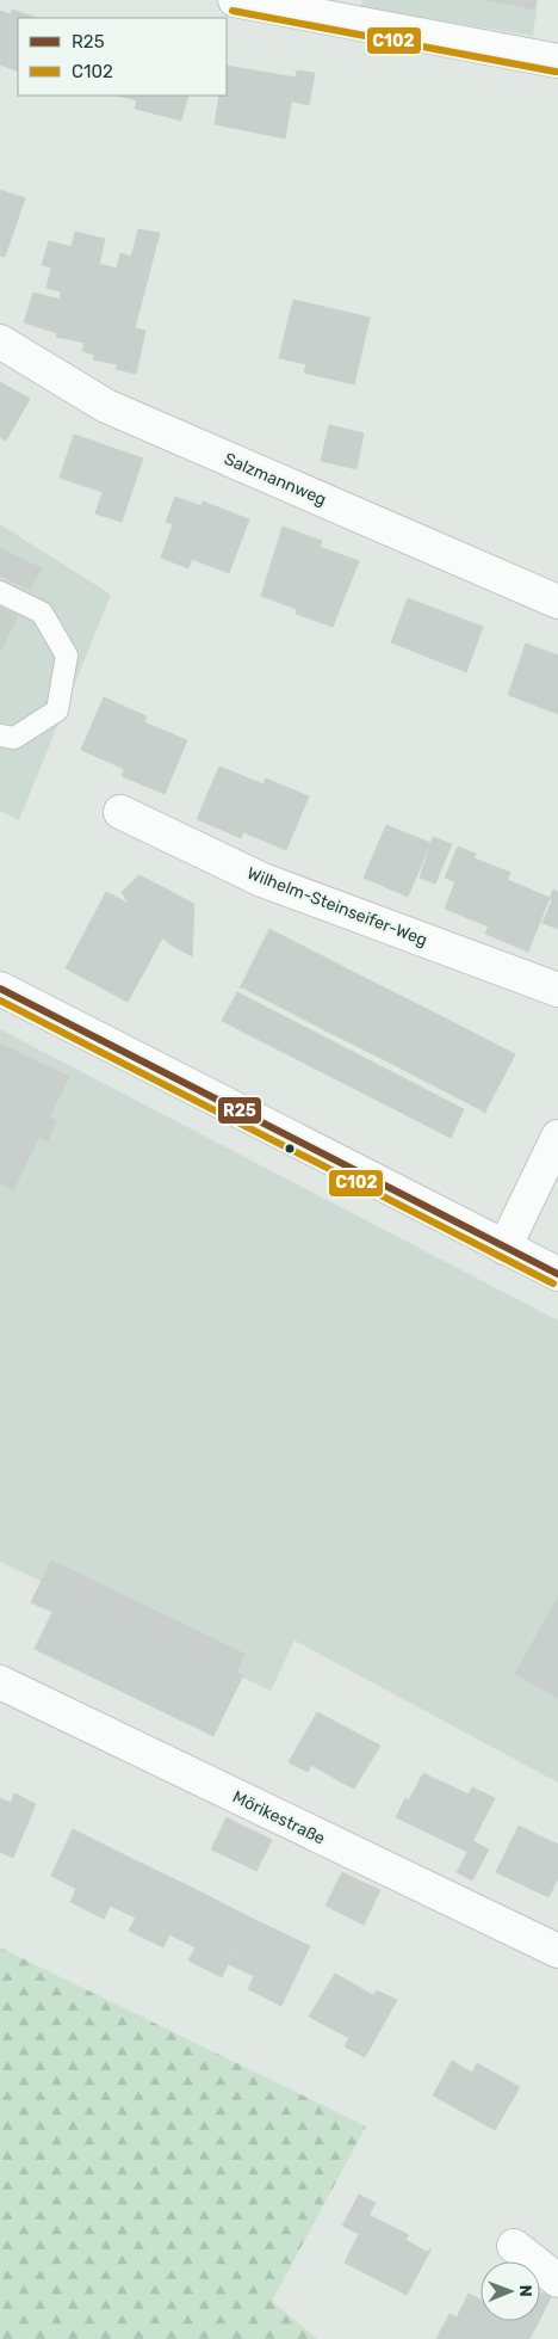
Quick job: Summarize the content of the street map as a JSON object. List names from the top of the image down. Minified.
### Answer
{"streets":{"street":["Salzmannweg","Wilhelm-Steinseifer-Weg","Mörikestraße"]},"lines":["transit line C102","transit line R25"],"legend":["R25","C102"],"north":"right"}
